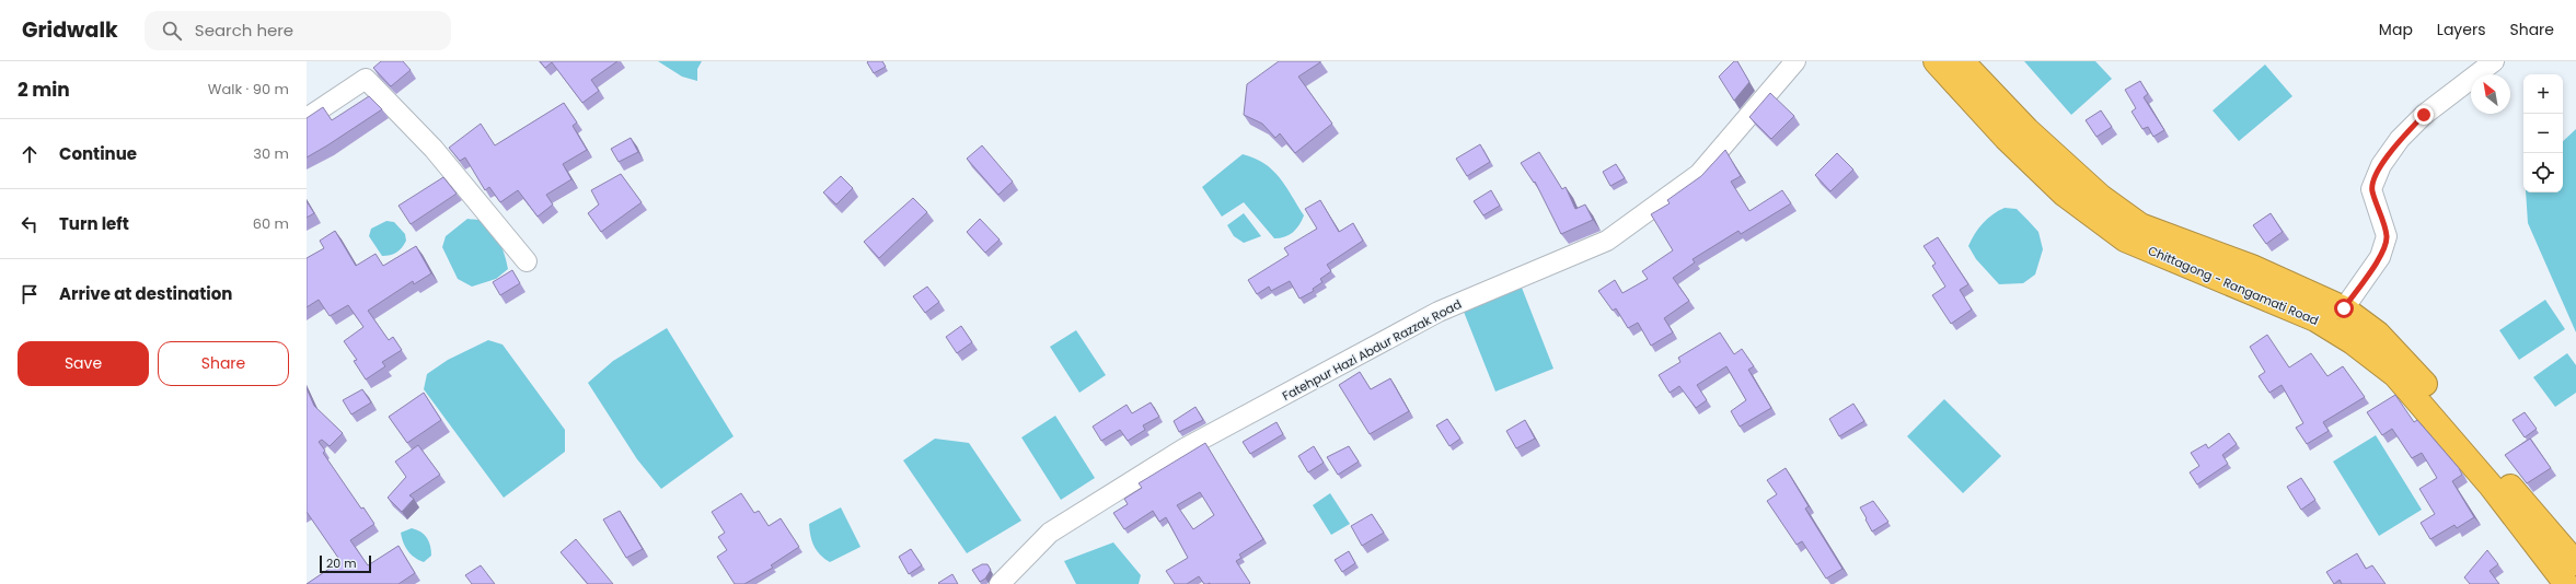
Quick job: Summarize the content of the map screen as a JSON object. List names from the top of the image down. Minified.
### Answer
{"streets":{"highway":["Chittagong - Rangamati Road"],"street":["Fatehpur Hazi Abdur Razzak Road"]},"scale_bar":"20 m","north":"top left","page":{"header":"Gridwalk","search":"Search here","nav":["Map","Layers","Share"],"heading":["2 min","Walk · 90 m"],"map_buttons":["+","−"],"list":[["Continue","30 m"],["Turn left","60 m"],"Arrive at destination"],"buttons":["Save","Share"],"scale":"20 m"}}
